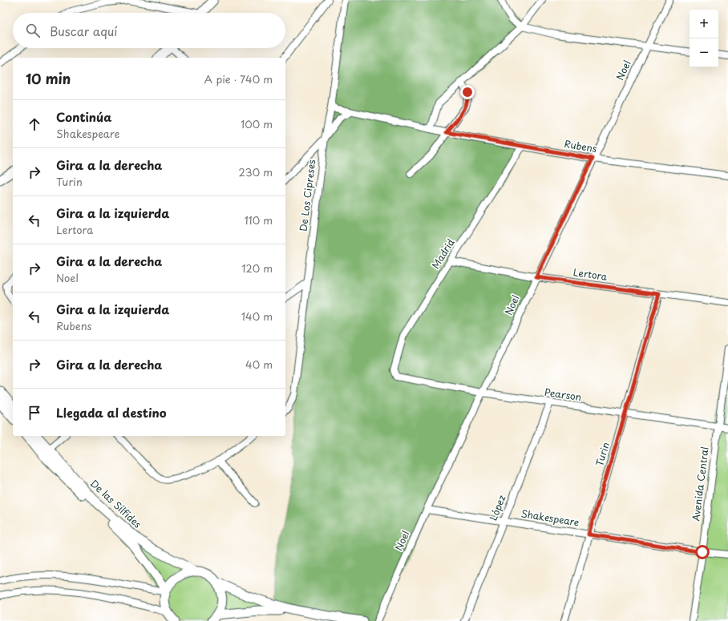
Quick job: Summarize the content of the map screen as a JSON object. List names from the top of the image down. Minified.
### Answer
{"streets":{"main road":["De las Sílfides"],"street":["Noel","Rubens","De Los Cipreses","Madrid","Lertora","Pearson","Turin","Avenida Central","López","Shakespeare"]},"crossings":[["Noel","Rubens"],["Noel","Lertora"],["Noel","Pearson"],["Noel","Shakespeare"],["Rubens","De Los Cipreses"],["Rubens","Madrid"],["Madrid","Lertora"],["Madrid","Pearson"],["Lertora","Turin"],["Pearson","Turin"],["Pearson","Avenida Central"],["Pearson","López"],["Turin","Shakespeare"],["Avenida Central","Shakespeare"],["López","Shakespeare"]],"page":{"map_buttons":["+","−"],"search":"Buscar aquí","heading":["10 min","A pie · 740 m"],"list":[["Continúa","Shakespeare","100 m"],["Gira a la derecha","Turin","230 m"],["Gira a la izquierda","Lertora","110 m"],["Gira a la derecha","Noel","120 m"],["Gira a la izquierda","Rubens","140 m"],["Gira a la derecha","40 m"],"Llegada al destino"]}}
